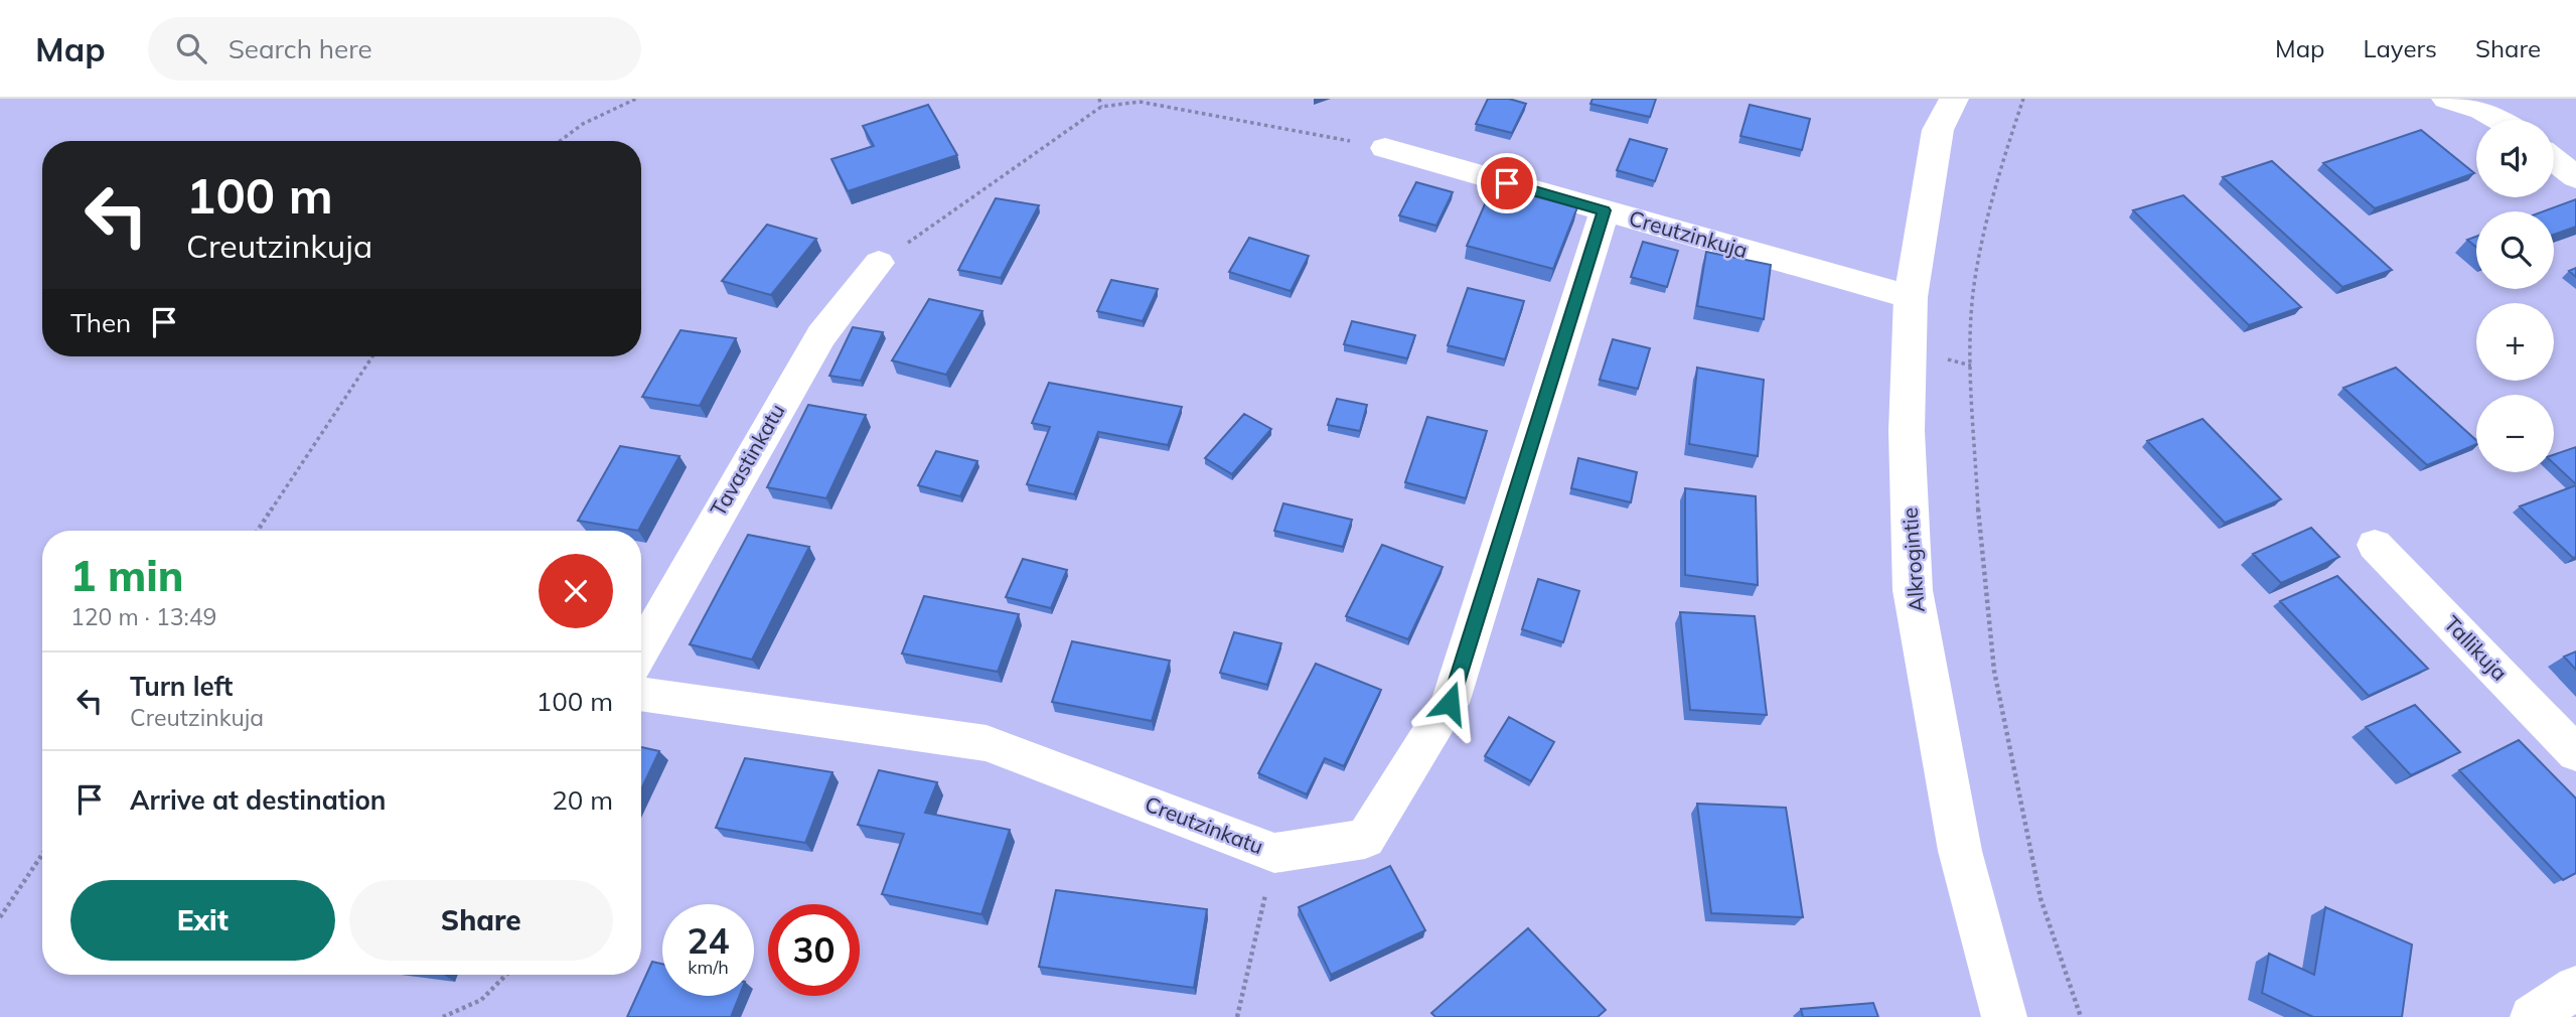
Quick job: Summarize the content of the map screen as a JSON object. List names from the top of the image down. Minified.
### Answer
{"streets":{"street":["Creutzinkuja","Tavastinkatu","Alkrogintie","Tallikuja","Creutzinkatu"]},"crossings":[["Creutzinkuja","Alkrogintie"],["Creutzinkuja","Creutzinkatu"]],"page":{"header":"Map","search":"Search here","nav":["Map","Layers","Share"],"map_buttons":["+","−"],"turn":["100 m","Creutzinkuja"],"then":"Then","heading":["1 min","120 m · 13:49"],"list":[{"name":"Turn left","note":"Creutzinkuja","value":"100 m"},{"name":"Arrive at destination","value":"20 m"}],"buttons":["Exit","Share"],"speed":"24 km/h","limit":"30"}}
